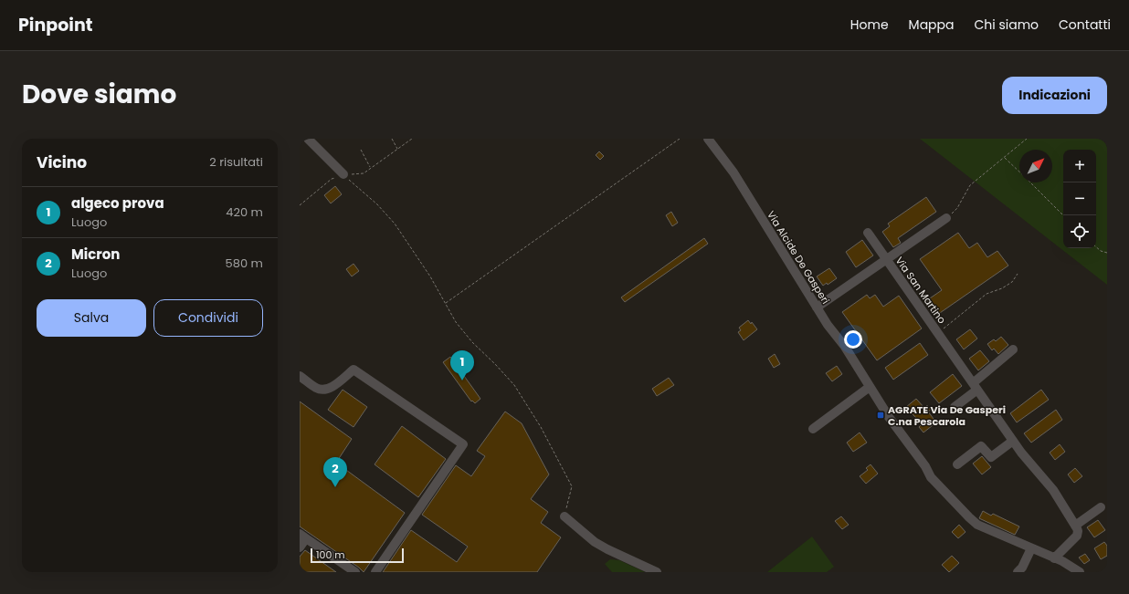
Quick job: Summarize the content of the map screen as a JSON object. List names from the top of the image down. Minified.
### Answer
{"streets":{"street":["Via Alcide De Gasperi","Via San Martino"]},"crossings":[["Via Alcide De Gasperi","Via San Martino"]],"places":{"transit":["AGRATE Via De Gasperi C.na Pescarola"]},"scale_bar":"100 m","north":"top right","page":{"header":"Pinpoint","nav":["Home","Mappa","Chi siamo","Contatti"],"title":"Dove siamo","buttons":["Indicazioni",["Salva","Condividi"]],"heading":["Vicino","2 risultati"],"map_buttons":["+","−"],"list":[{"mark":"1","name":"algeco prova","note":"Luogo","value":"420 m"},{"mark":"2","name":"Micron","note":"Luogo","value":"580 m"}],"pins":["1","2"],"scale":"100 m"}}
